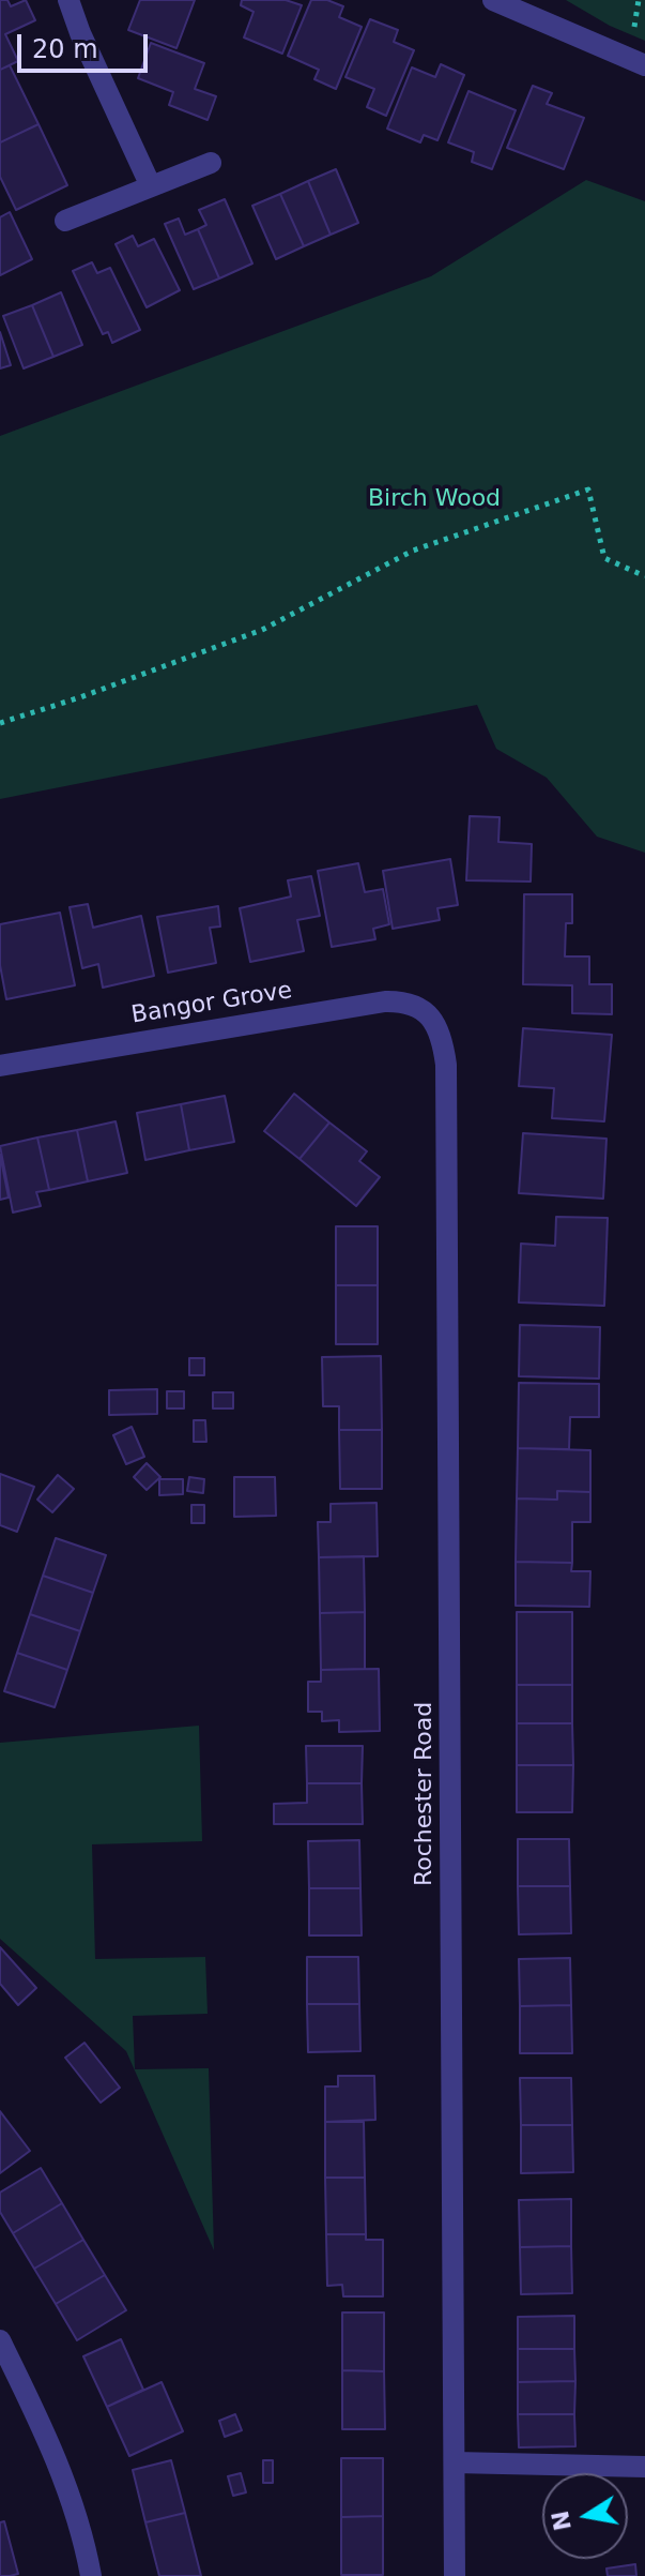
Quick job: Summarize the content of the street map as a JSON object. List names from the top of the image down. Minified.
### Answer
{"streets":{"street":["Bangor Grove","Rochester Road"]},"crossings":[["Bangor Grove","Rochester Road"]],"parks":["Birch Wood"],"scale_bar":"20 m","north":"left"}
